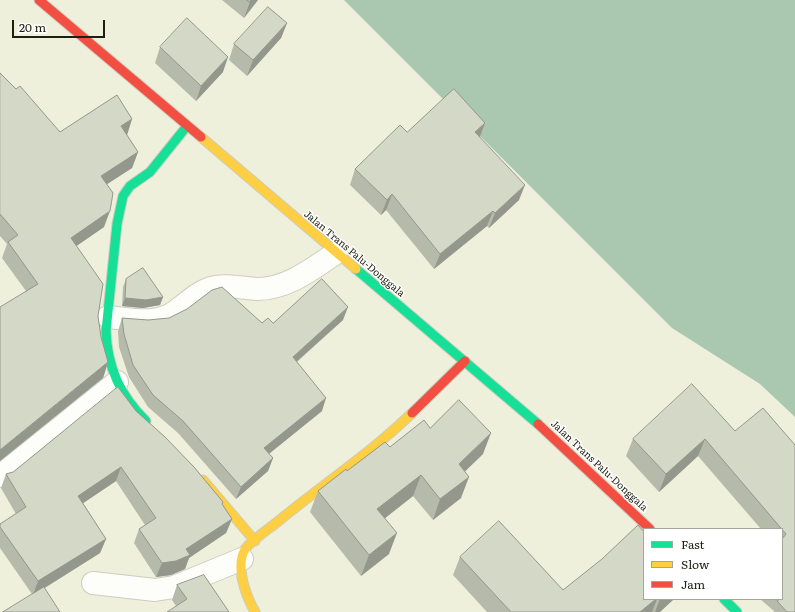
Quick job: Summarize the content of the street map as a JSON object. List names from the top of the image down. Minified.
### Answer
{"streets":{"main road":["Jalan Trans Palu-Donggala"]},"legend":["Fast","Slow","Jam"],"scale_bar":"20 m"}
